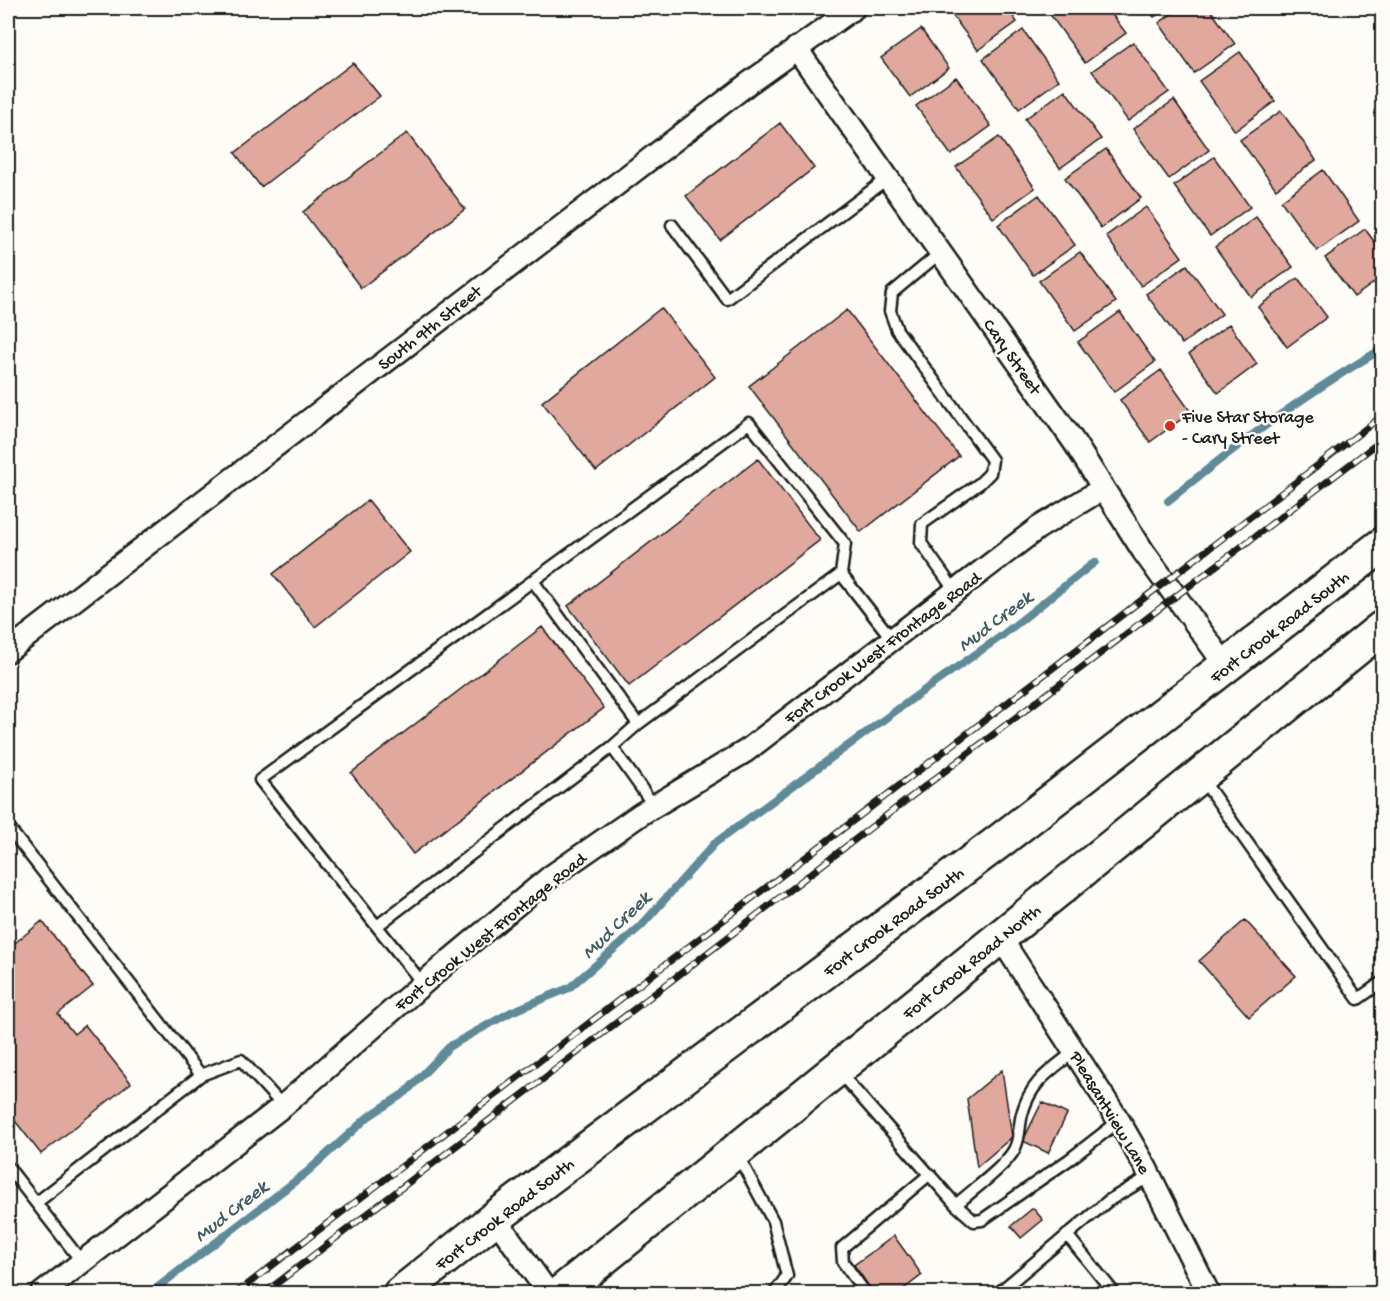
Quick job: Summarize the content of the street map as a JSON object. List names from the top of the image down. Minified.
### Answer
{"streets":{"main road":["Fort Crook Road South","Fort Crook Road North"],"street":["South 9th Street","Cary Street","Fort Crook West Frontage Road","Pleasantview Lane"]},"crossings":[["South 9th Street","Cary Street"],["Cary Street","Fort Crook Road South"],["Cary Street","Fort Crook West Frontage Road"],["Fort Crook Road North","Pleasantview Lane"]],"water":["Mud Creek"],"places":["Five Star Storage - Cary Street"]}
